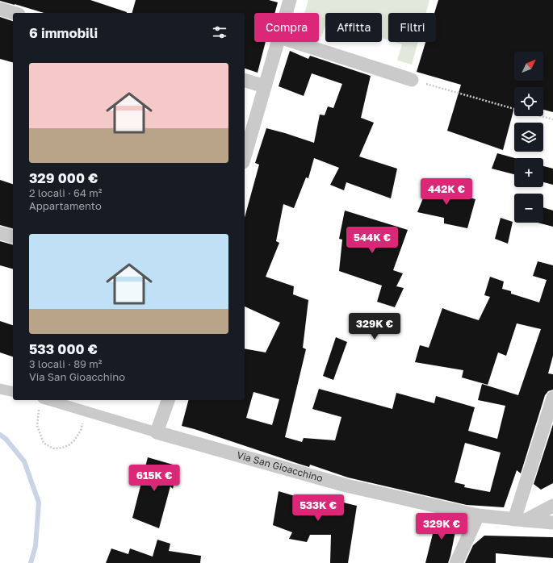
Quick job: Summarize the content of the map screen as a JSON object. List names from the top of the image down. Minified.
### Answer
{"streets":{"street":["Via San Gioacchino"]},"north":"top right","page":{"chip":["Compra","Affitta","Filtri"],"heading":"6 immobili","map_buttons":["+","−"],"list":[{"name":"329 000 €","note":"2 locali · 64 m² · Appartamento"},{"name":"533 000 €","note":"3 locali · 89 m² · Via San Gioacchino"}],"price":["442K €","544K €","329K €","615K €","533K €","329K €"]}}
